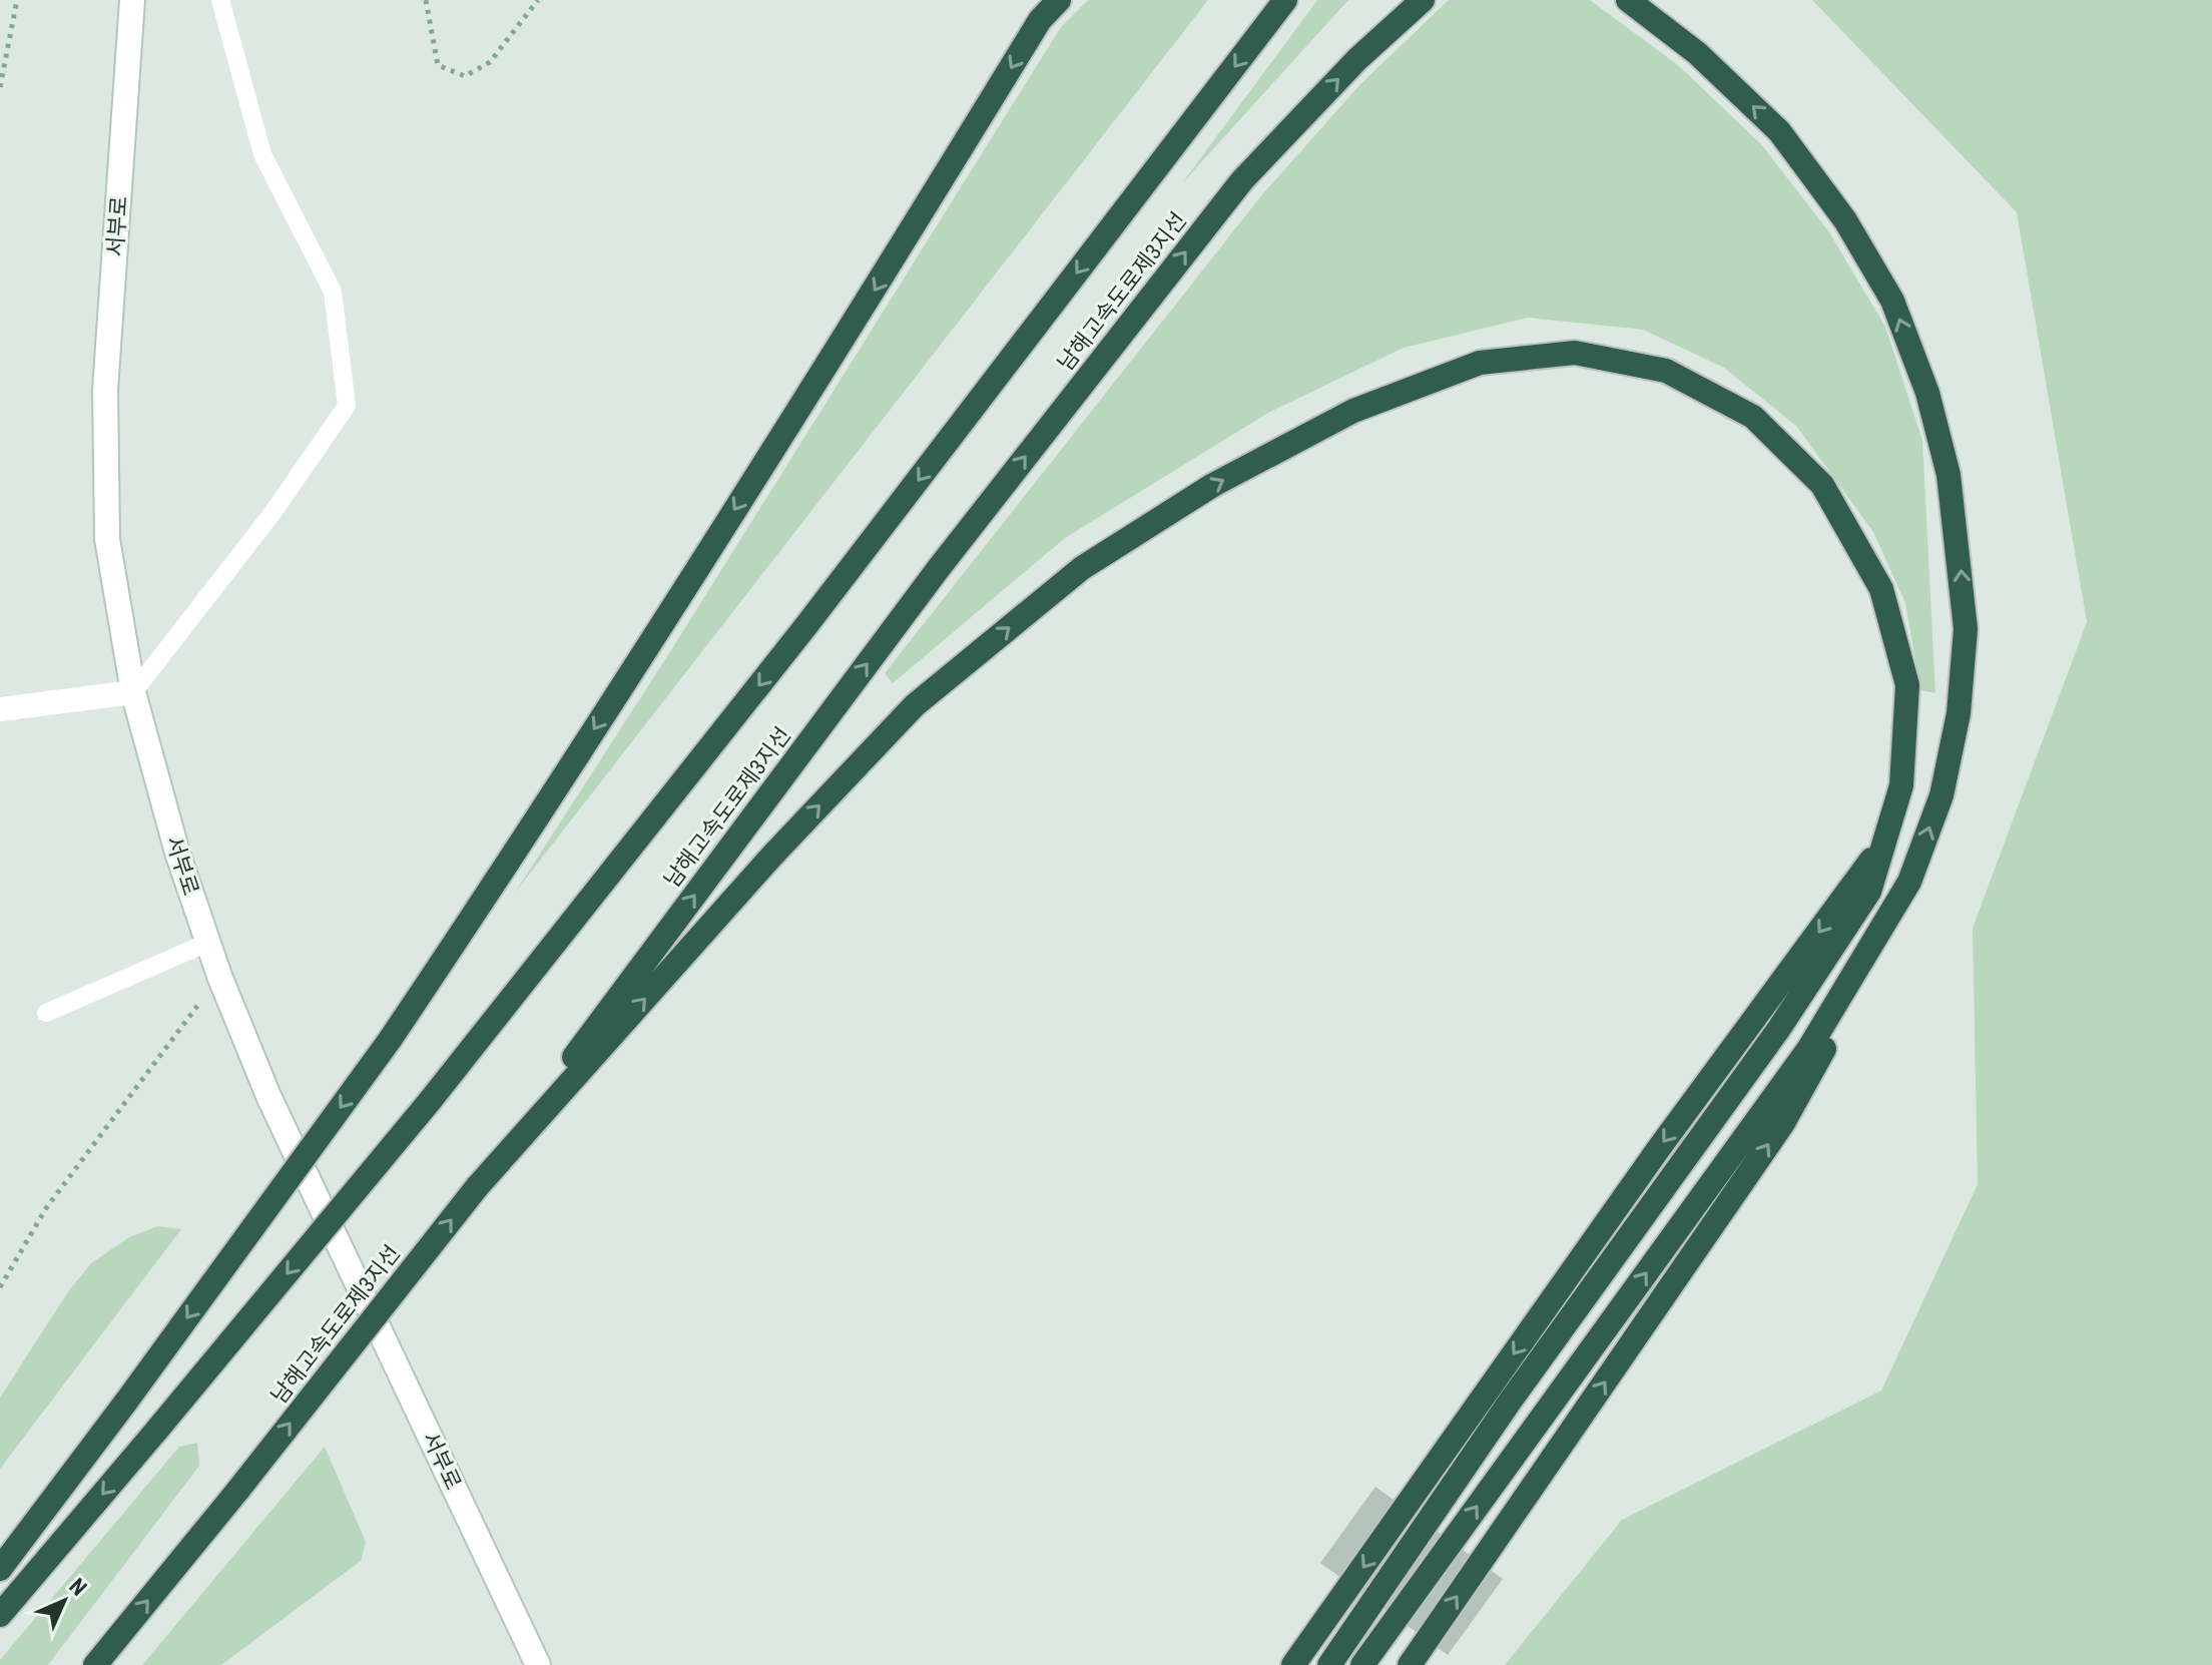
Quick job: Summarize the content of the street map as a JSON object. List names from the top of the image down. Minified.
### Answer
{"streets":{"highway":["남해고속도로제3지선"],"main road":["서부로"]},"north":"top right"}
